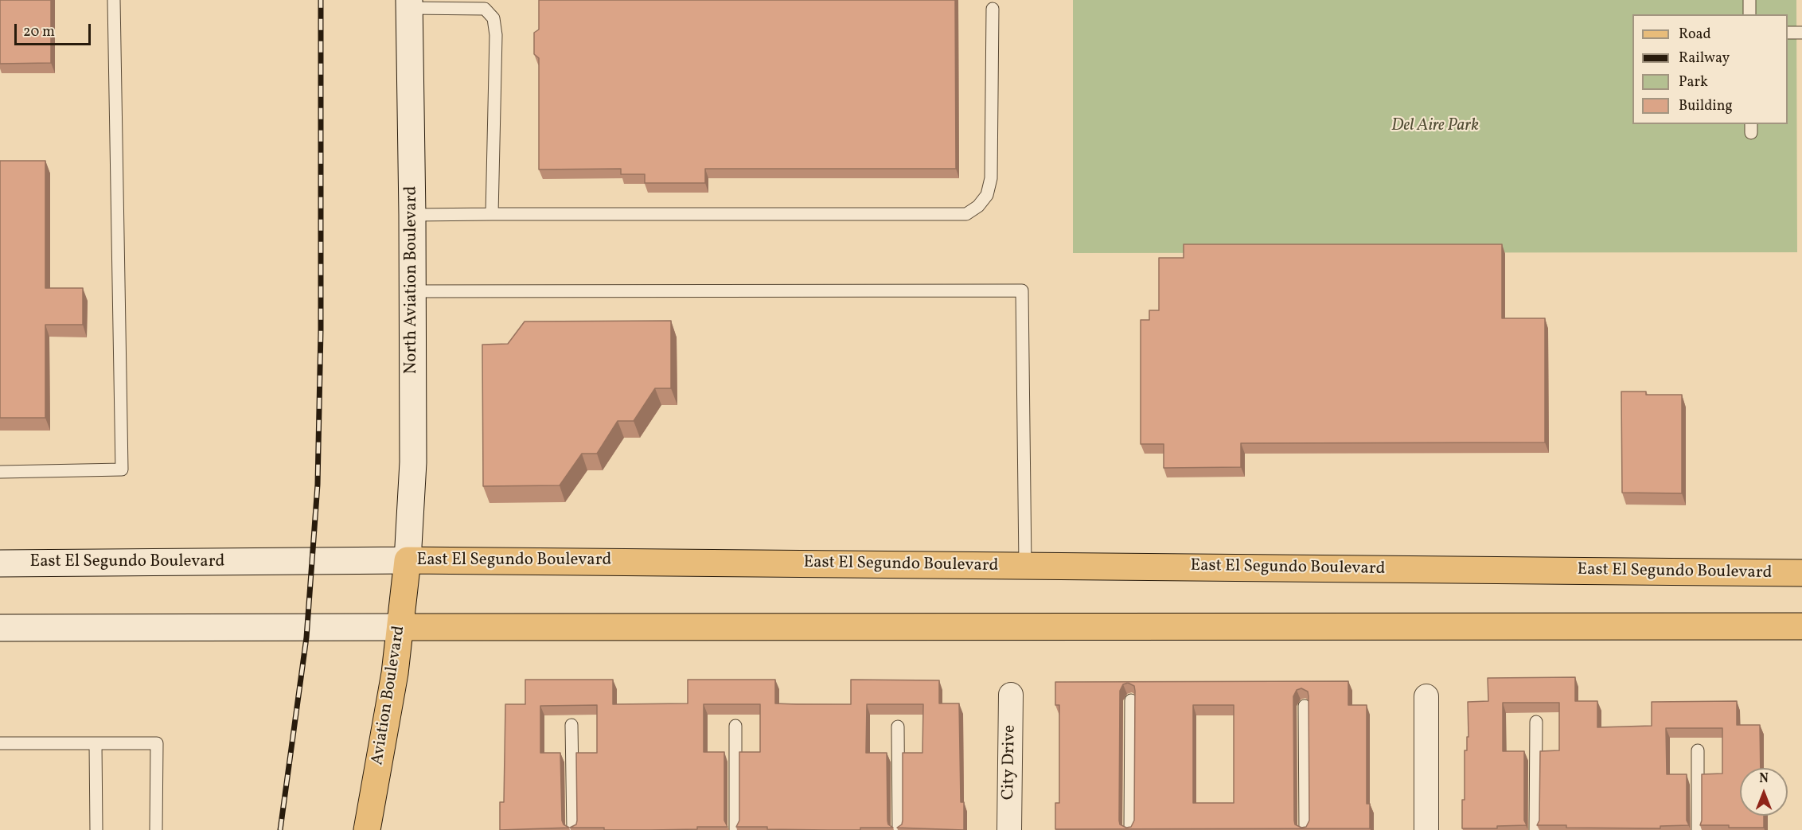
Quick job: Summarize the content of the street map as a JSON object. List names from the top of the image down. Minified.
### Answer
{"streets":{"main road":["North Aviation Boulevard","East El Segundo Boulevard","Aviation Boulevard"],"street":["City Drive"]},"crossings":[["North Aviation Boulevard","East El Segundo Boulevard"],["North Aviation Boulevard","Aviation Boulevard"],["East El Segundo Boulevard","Aviation Boulevard"]],"parks":["Del Aire Park"],"legend":["Road","Railway","Park","Building"],"scale_bar":"20 m","north":"top"}
